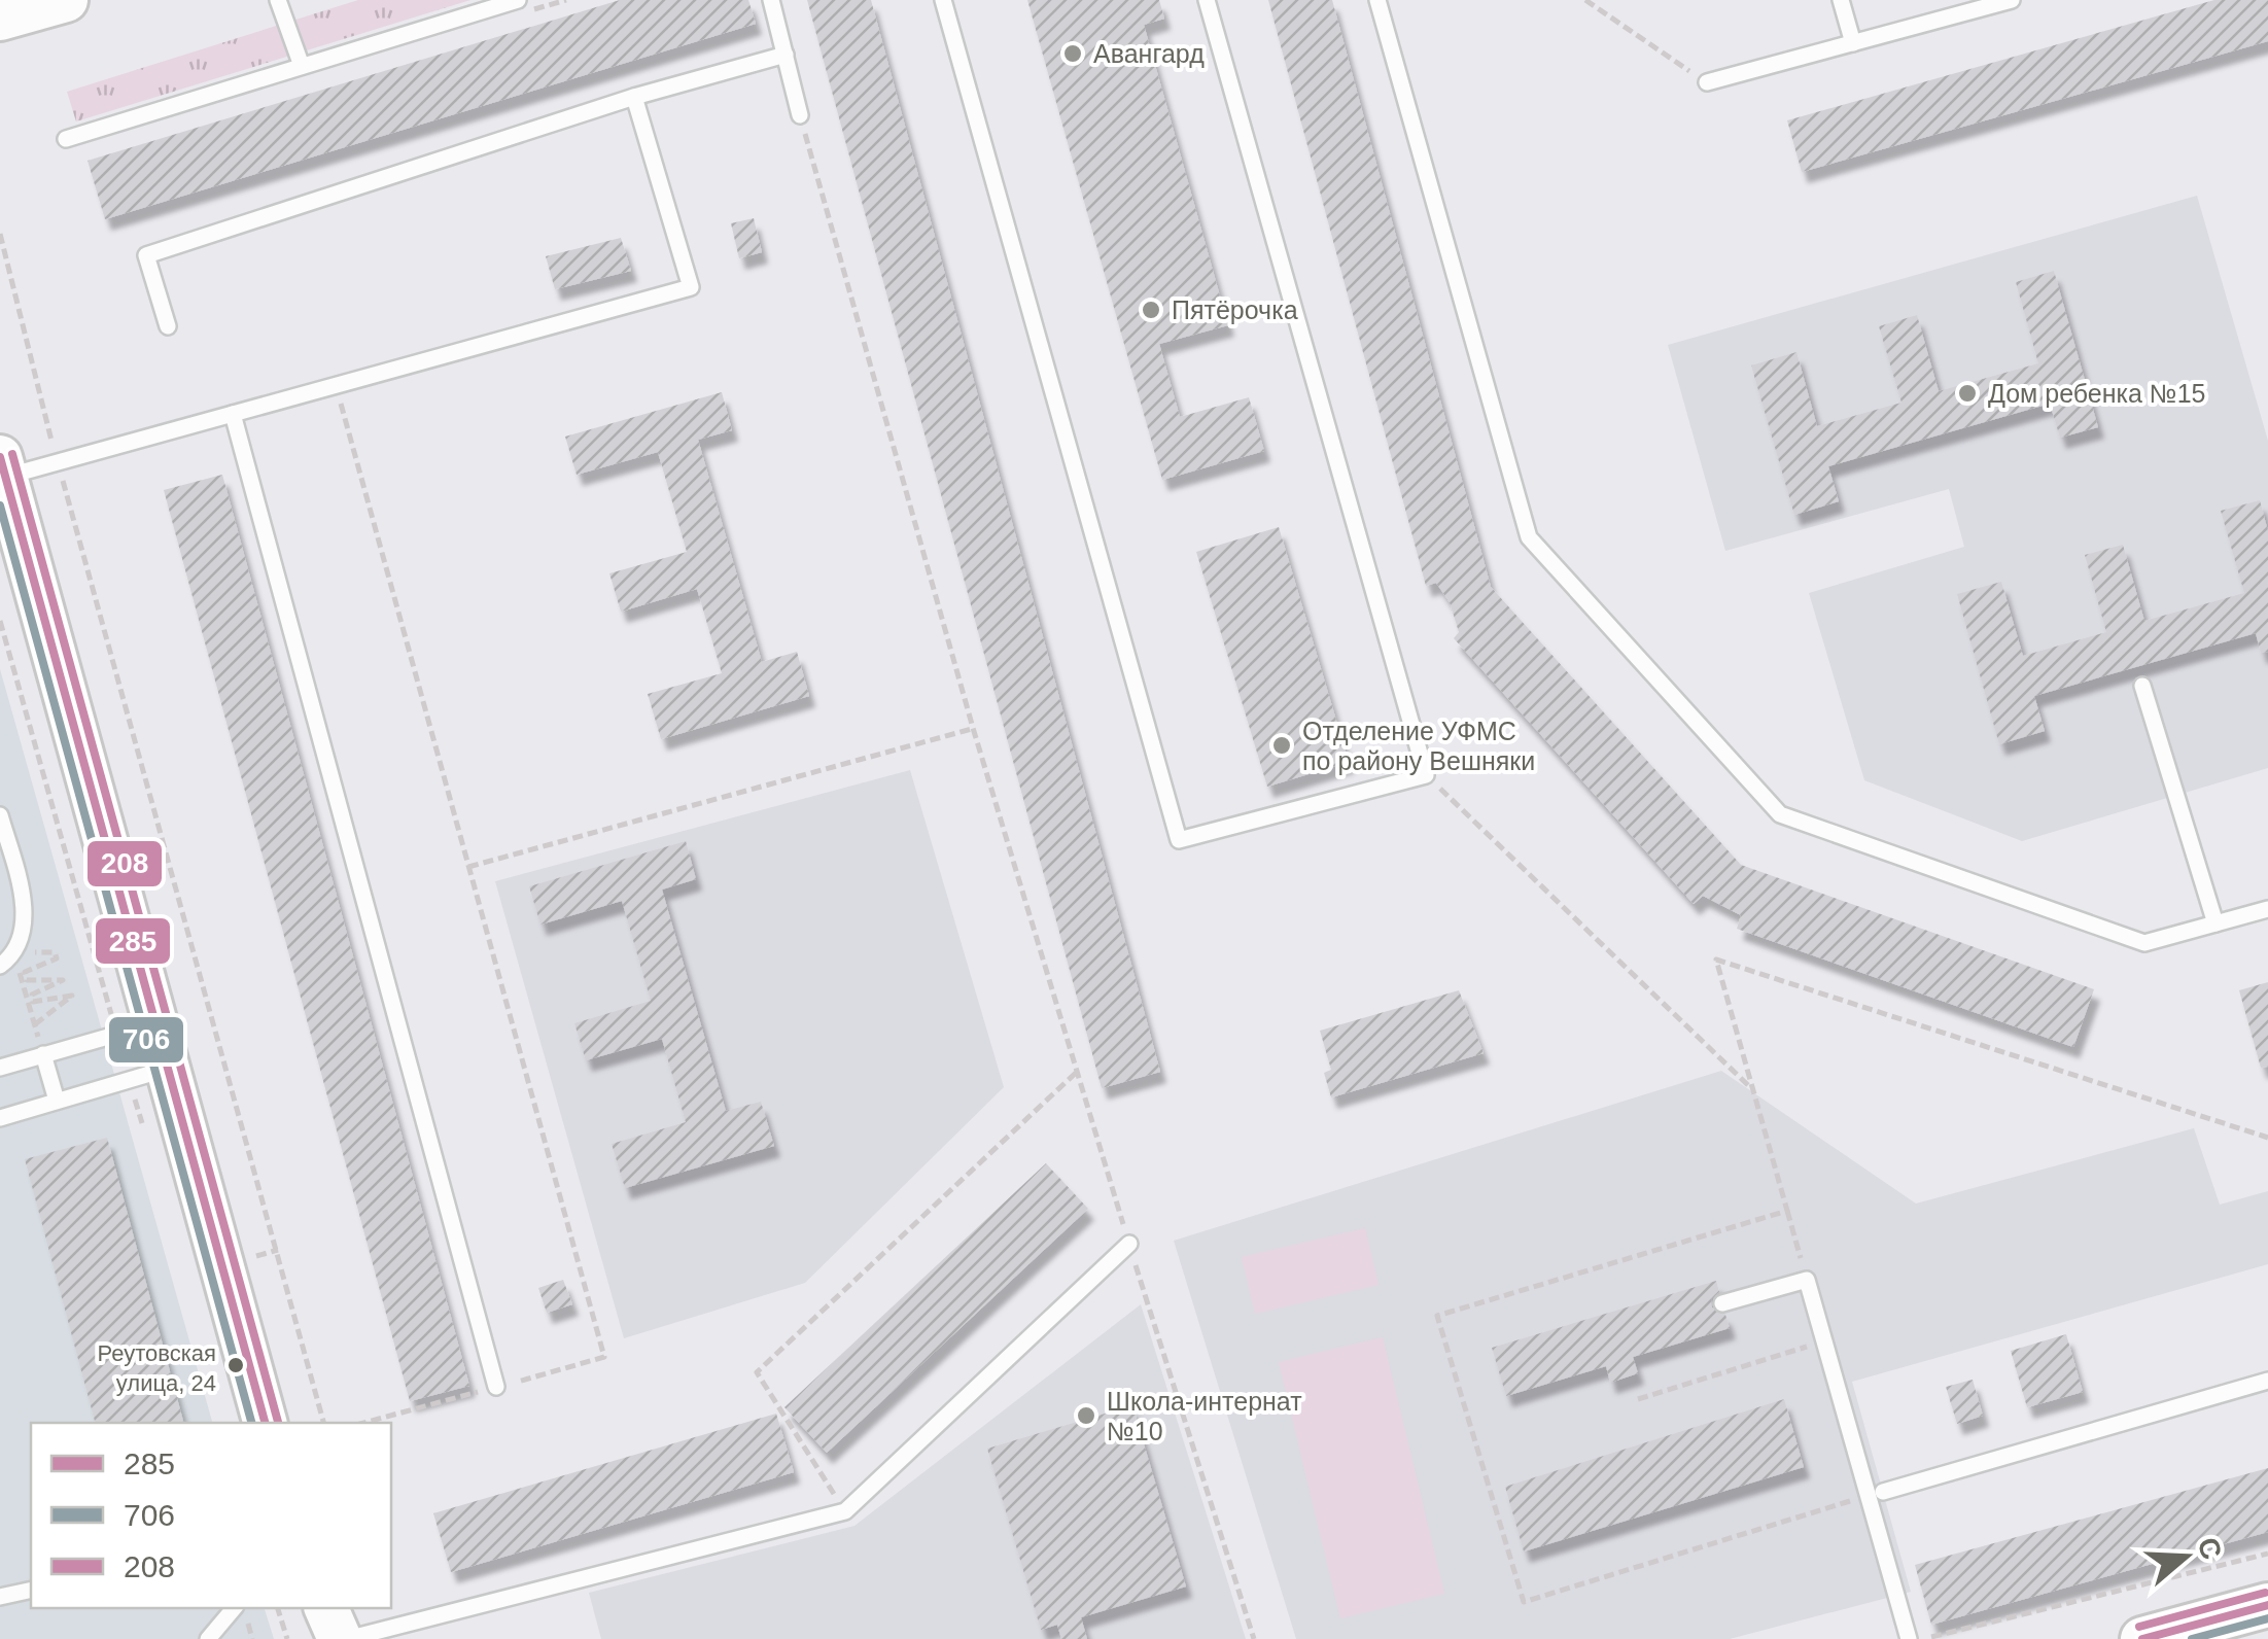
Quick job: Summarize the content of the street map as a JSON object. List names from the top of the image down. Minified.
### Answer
{"places":["Авангард","Пятёрочка","Дом ребенка №15","Отделение УФМС по району Вешняки","Реутовская улица, 24","Школа-интернат №10"],"lines":["transit line 208","transit line 285","transit line 706"],"legend":["285","706","208"],"north":"right"}
